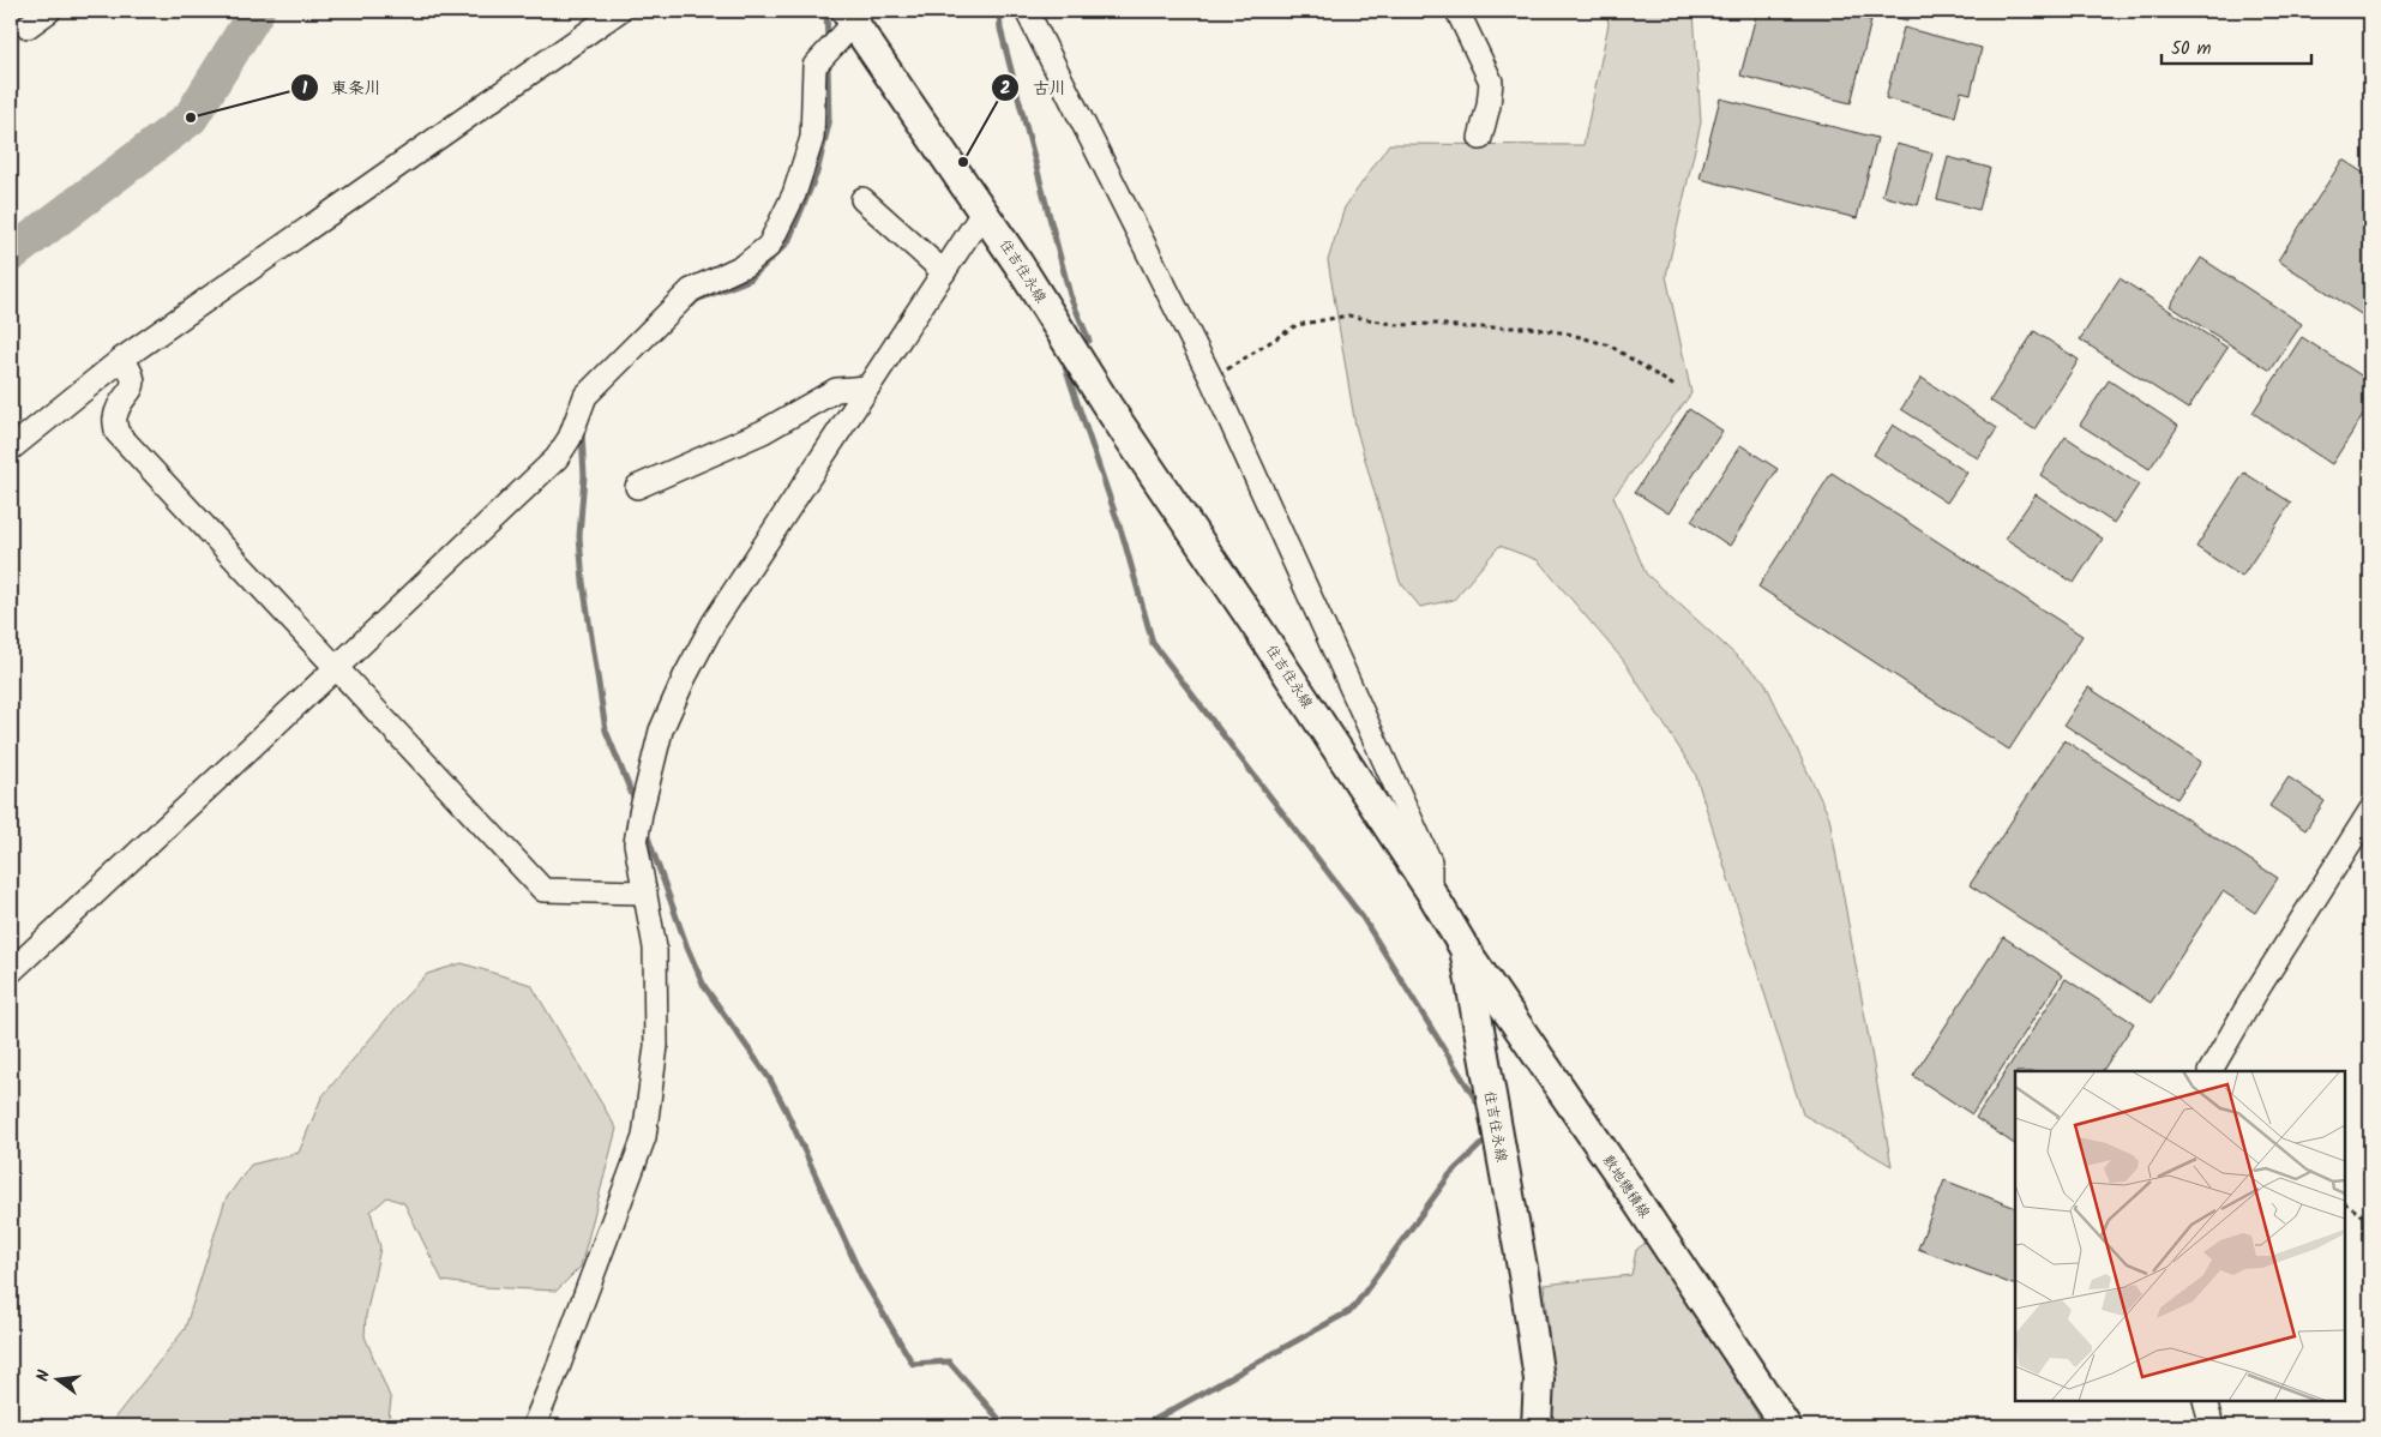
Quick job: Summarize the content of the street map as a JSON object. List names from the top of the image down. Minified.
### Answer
{"streets":{"main road":["住吉住永線","敷地穂積線"]},"crossings":[["住吉住永線","敷地穂積線"]],"places":["東条川","古川"],"scale_bar":"50 m","north":"left"}
